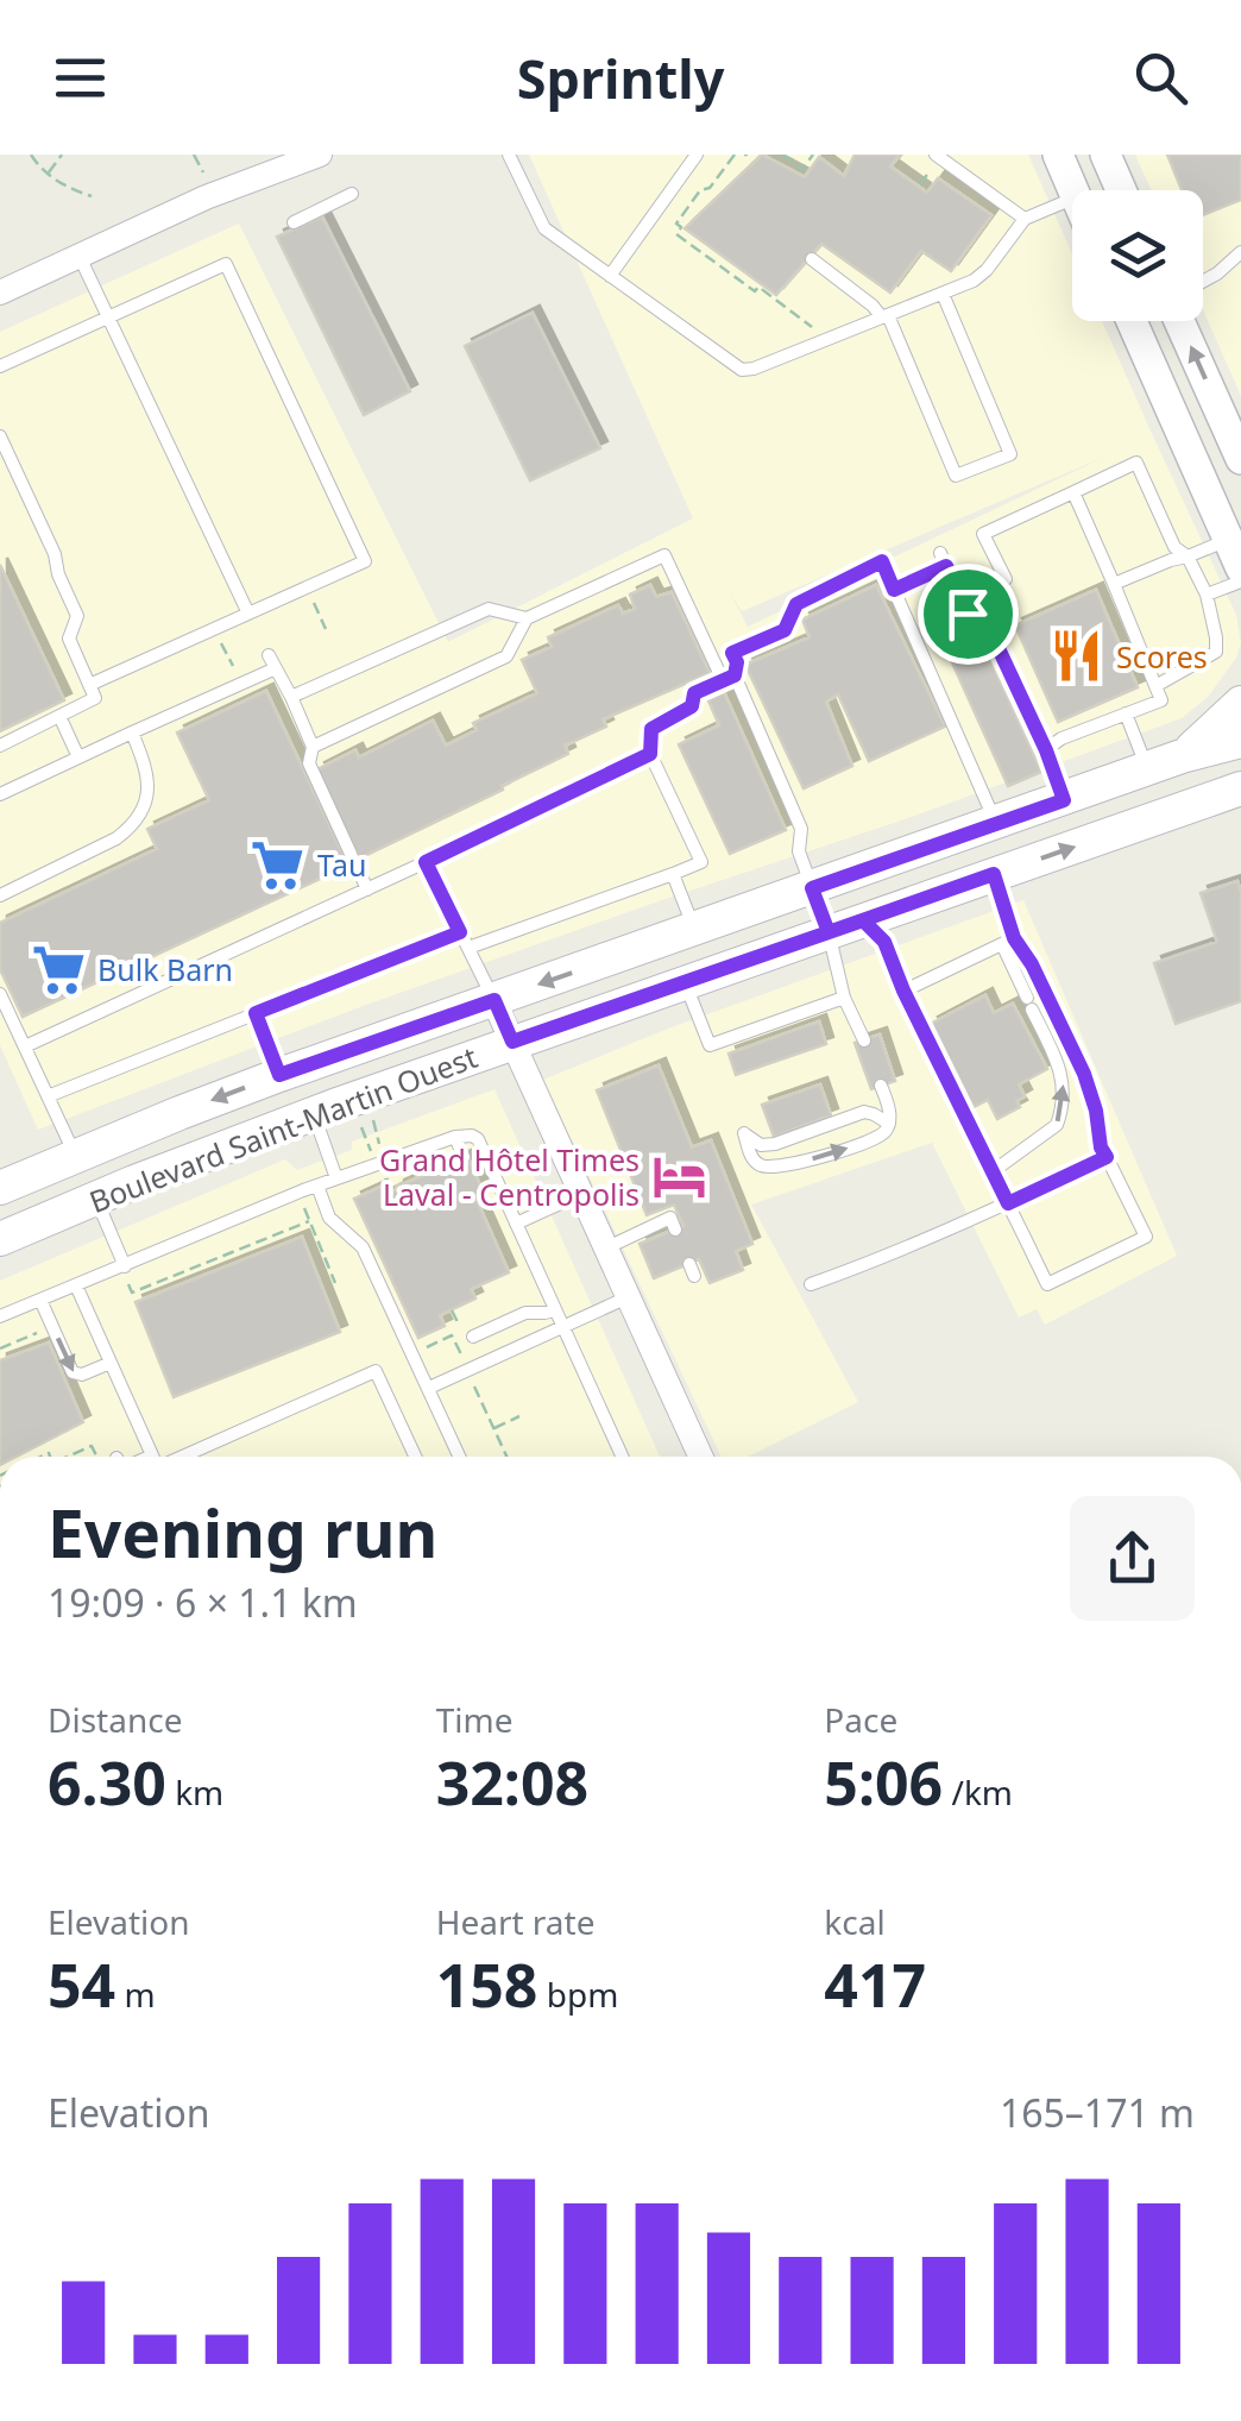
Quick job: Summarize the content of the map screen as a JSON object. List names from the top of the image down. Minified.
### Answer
{"streets":{"main road":["Boulevard Saint-Martin Ouest"]},"places":{"restaurant":["Scores"],"supermarket":["Tau","Bulk Barn"],"hotel":["Grand Hôtel Times Laval - Centropolis"]},"page":{"header":"Sprintly","heading":["Evening run","19:09 · 6 × 1.1 km"],"stats":[["Distance","6.30 km"],["Time","32:08"],["Pace","5:06 /km"],["Elevation","54 m"],["Heart rate","158 bpm"],["kcal","417"]],"chart":["Elevation","165–171 m"]}}
